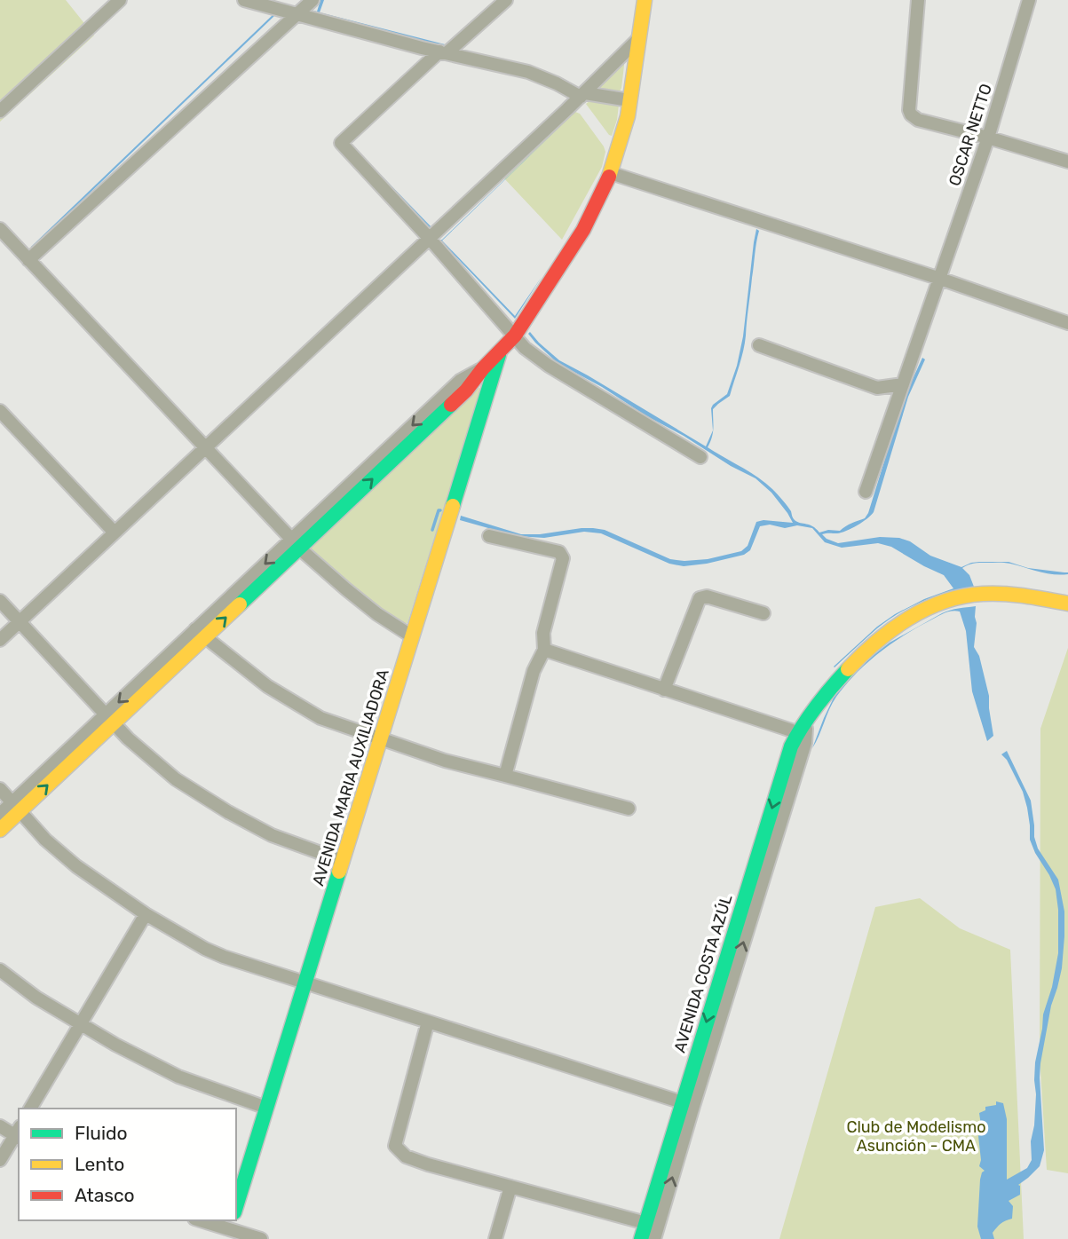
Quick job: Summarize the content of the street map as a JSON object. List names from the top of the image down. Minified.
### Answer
{"streets":{"street":["OSCAR NETTO","AVENIDA MARIA AUXILIADORA","AVENIDA COSTA AZÚL"]},"parks":["Club de Modelismo Asunción - CMA"],"legend":["Fluido","Lento","Atasco"]}
